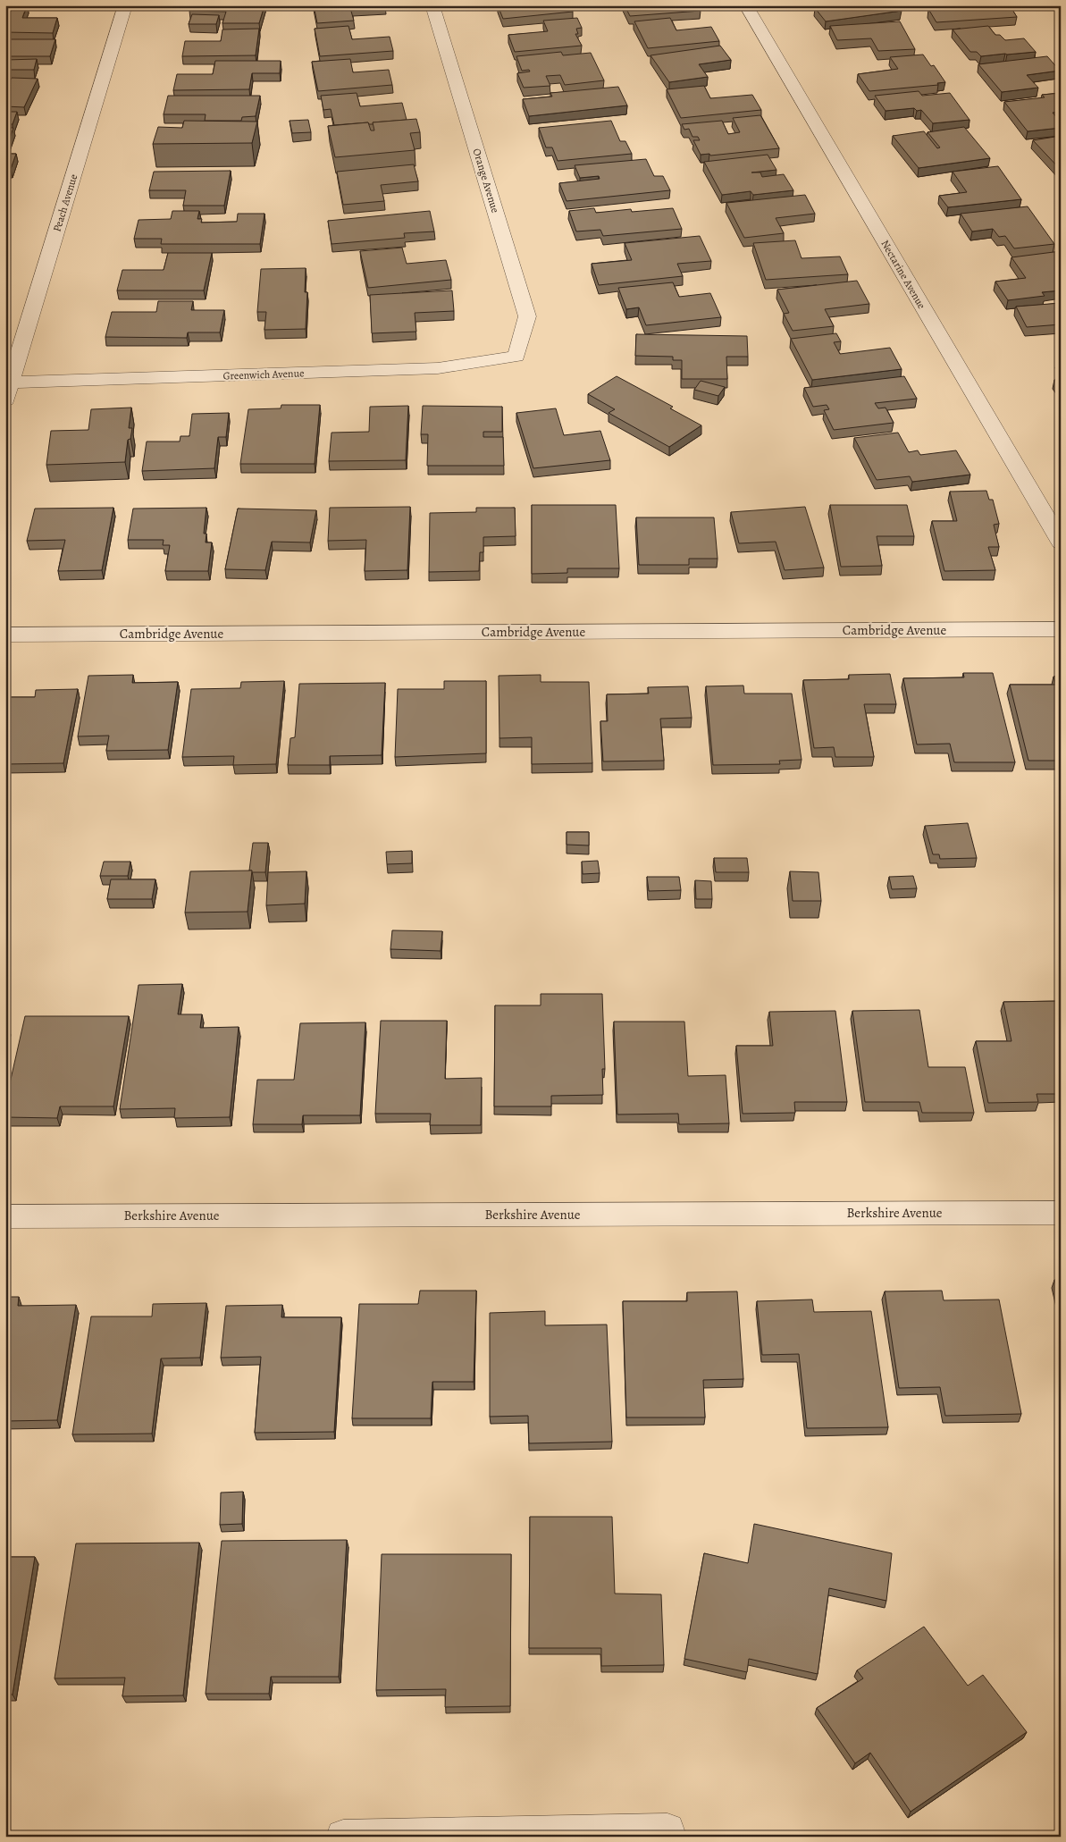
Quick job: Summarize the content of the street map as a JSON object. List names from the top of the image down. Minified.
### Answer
{"streets":{"street":["Orange Avenue","Peach Avenue","Nectarine Avenue","Greenwich Avenue","Cambridge Avenue","Berkshire Avenue"]},"crossings":[["Orange Avenue","Greenwich Avenue"],["Peach Avenue","Greenwich Avenue"]]}
